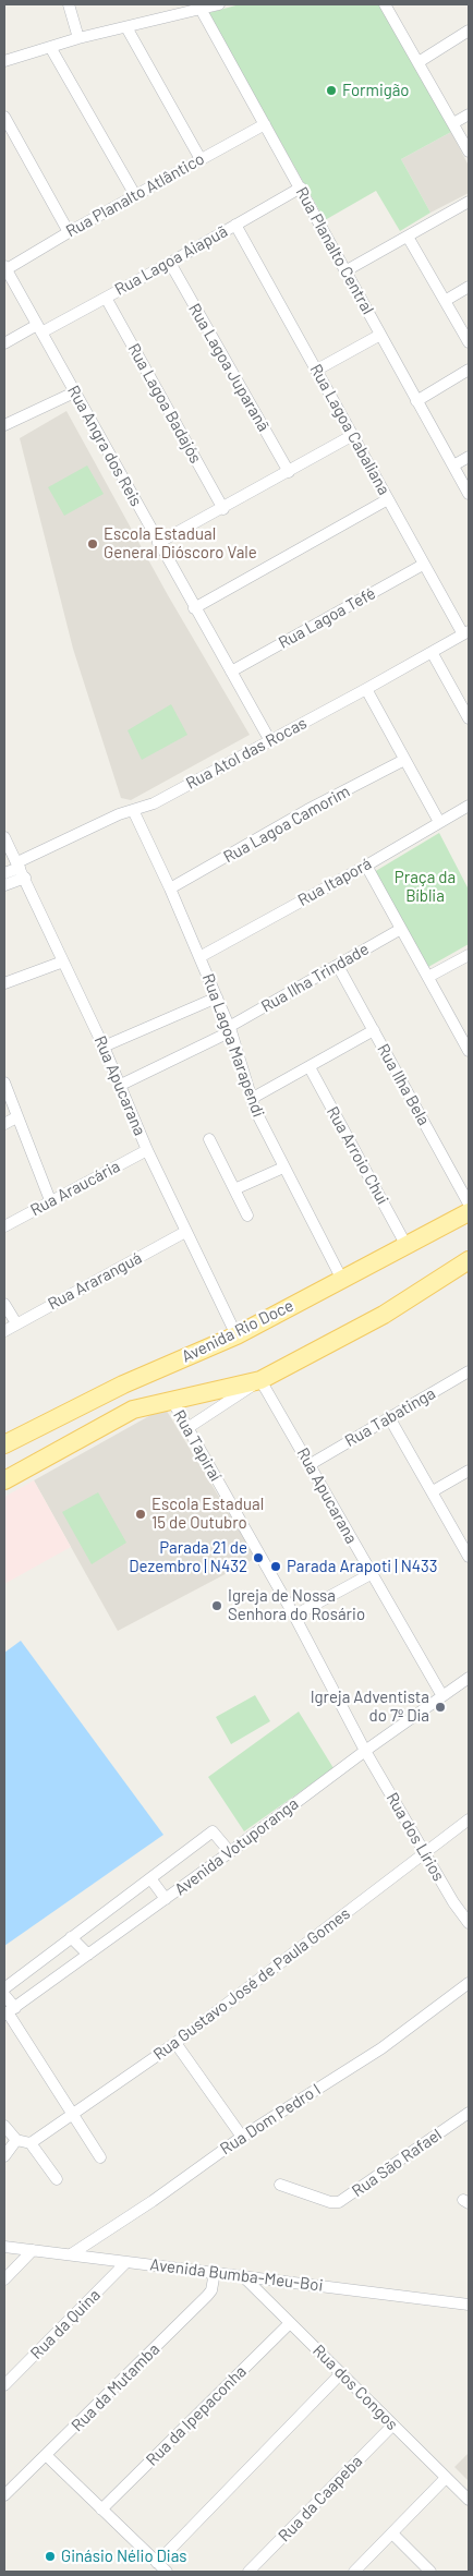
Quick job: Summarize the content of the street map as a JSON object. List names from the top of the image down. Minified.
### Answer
{"streets":{"main road":["Avenida Rio Doce"],"street":["Rua Planalto Atlântico","Rua Planalto Central","Rua Lagoa Aiapuã","Rua Lagoa Juparanã","Rua Lagoa Badajós","Rua Lagoa Cabaliana","Rua Angra dos Reis","Rua Lagoa Tefé","Rua Atol das Rocas","Rua Lagoa Camorim","Rua Itaporá","Rua Ilha Trindade","Rua Lagoa Marapendi","Rua Ilha Bela","Rua Apucarana","Rua Arroio Chui","Rua Araucária","Rua Araranguá","Rua Tabatinga","Rua Tapiraí","Rua dos Lírios","Avenida Votuporanga","Rua Gustavo José de Paula Gomes","Rua Dom Pedro I","Rua São Rafael","Avenida Bumba-Meu-Boi","Rua da Quina","Rua da Mutamba","Rua dos Congos","Rua da Ipepaconha","Rua da Caapeba"]},"crossings":[["Rua Planalto Atlântico","Rua Planalto Central"],["Rua Planalto Atlântico","Rua Angra dos Reis"],["Rua Planalto Central","Rua Lagoa Aiapuã"],["Rua Lagoa Aiapuã","Rua Lagoa Juparanã"],["Rua Lagoa Aiapuã","Rua Lagoa Badajós"],["Rua Lagoa Aiapuã","Rua Lagoa Cabaliana"],["Rua Lagoa Aiapuã","Rua Angra dos Reis"],["Rua Lagoa Cabaliana","Rua Lagoa Tefé"],["Rua Lagoa Cabaliana","Rua Atol das Rocas"],["Rua Angra dos Reis","Rua Lagoa Tefé"],["Rua Angra dos Reis","Rua Atol das Rocas"],["Rua Atol das Rocas","Rua Lagoa Marapendi"],["Rua Atol das Rocas","Rua Apucarana"],["Rua Lagoa Camorim","Rua Lagoa Marapendi"],["Rua Itaporá","Rua Lagoa Marapendi"],["Rua Ilha Trindade","Rua Lagoa Marapendi"],["Rua Ilha Trindade","Rua Ilha Bela"],["Rua Ilha Trindade","Rua Apucarana"],["Rua Lagoa Marapendi","Avenida Rio Doce"],["Rua Apucarana","Rua Araucária"],["Rua Apucarana","Rua Araranguá"],["Rua Apucarana","Avenida Rio Doce"],["Rua Apucarana","Rua Tabatinga"],["Rua Apucarana","Avenida Votuporanga"],["Rua Arroio Chui","Avenida Rio Doce"],["Rua Tapiraí","Rua dos Lírios"],["Rua Tapiraí","Avenida Votuporanga"],["Rua dos Lírios","Avenida Votuporanga"],["Rua dos Lírios","Rua Gustavo José de Paula Gomes"],["Rua Dom Pedro I","Avenida Bumba-Meu-Boi"],["Avenida Bumba-Meu-Boi","Rua da Quina"],["Avenida Bumba-Meu-Boi","Rua da Mutamba"],["Avenida Bumba-Meu-Boi","Rua dos Congos"],["Rua dos Congos","Rua da Ipepaconha"],["Rua dos Congos","Rua da Caapeba"]],"parks":["Praça da Bíblia"],"places":["Formigão","Escola Estadual General Dióscoro Vale","Escola Estadual 15 de Outubro","Parada 21 de Dezembro | N432","Parada Arapoti | N433","Igreja de Nossa Senhora do Rosário","Igreja Adventista do 7º Dia","Ginásio Nélio Dias"]}
